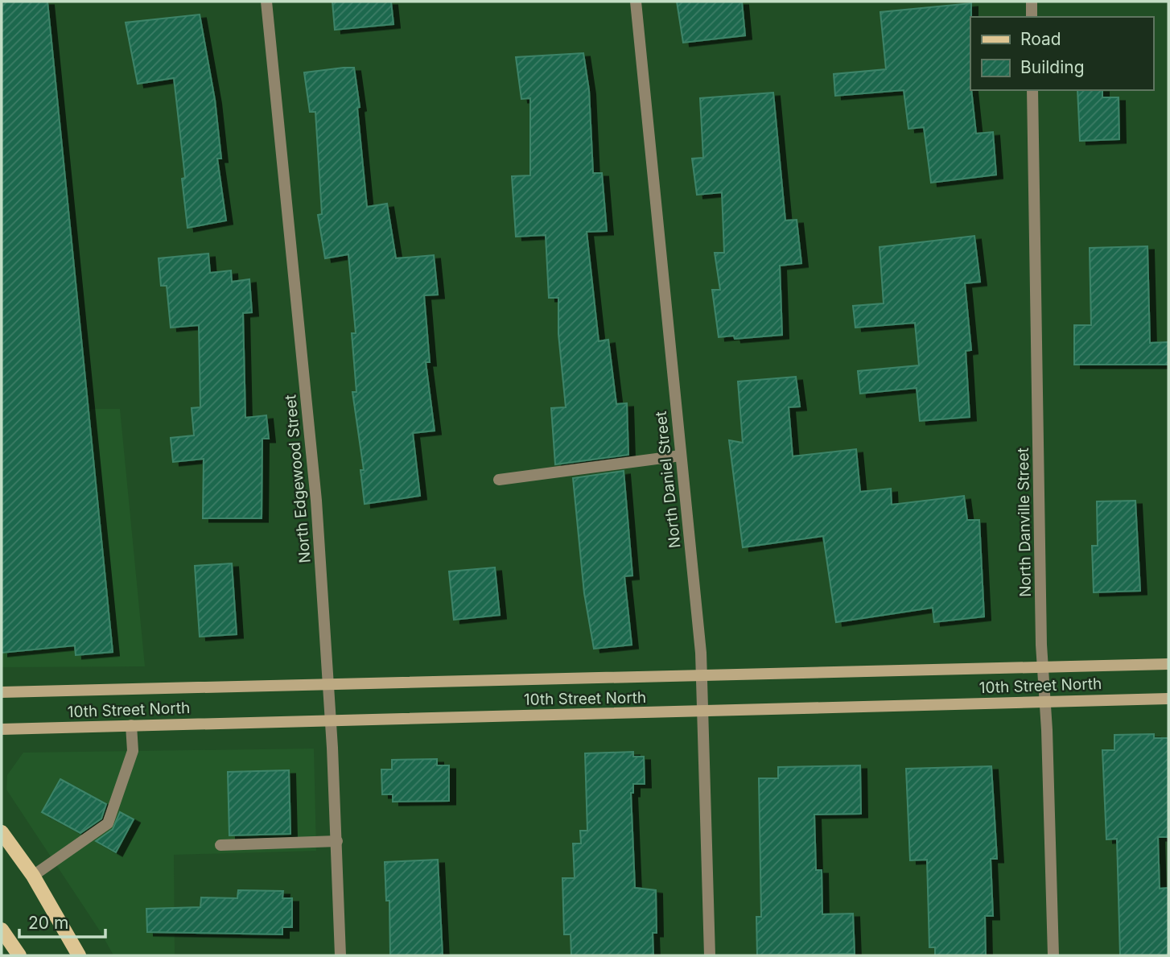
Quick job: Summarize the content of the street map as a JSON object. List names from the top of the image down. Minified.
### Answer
{"streets":{"main road":["10th Street North"],"street":["North Edgewood Street","North Daniel Street","North Danville Street"]},"crossings":[["North Edgewood Street","10th Street North"],["North Daniel Street","10th Street North"],["North Danville Street","10th Street North"]],"legend":["Road","Building"],"scale_bar":"20 m"}
